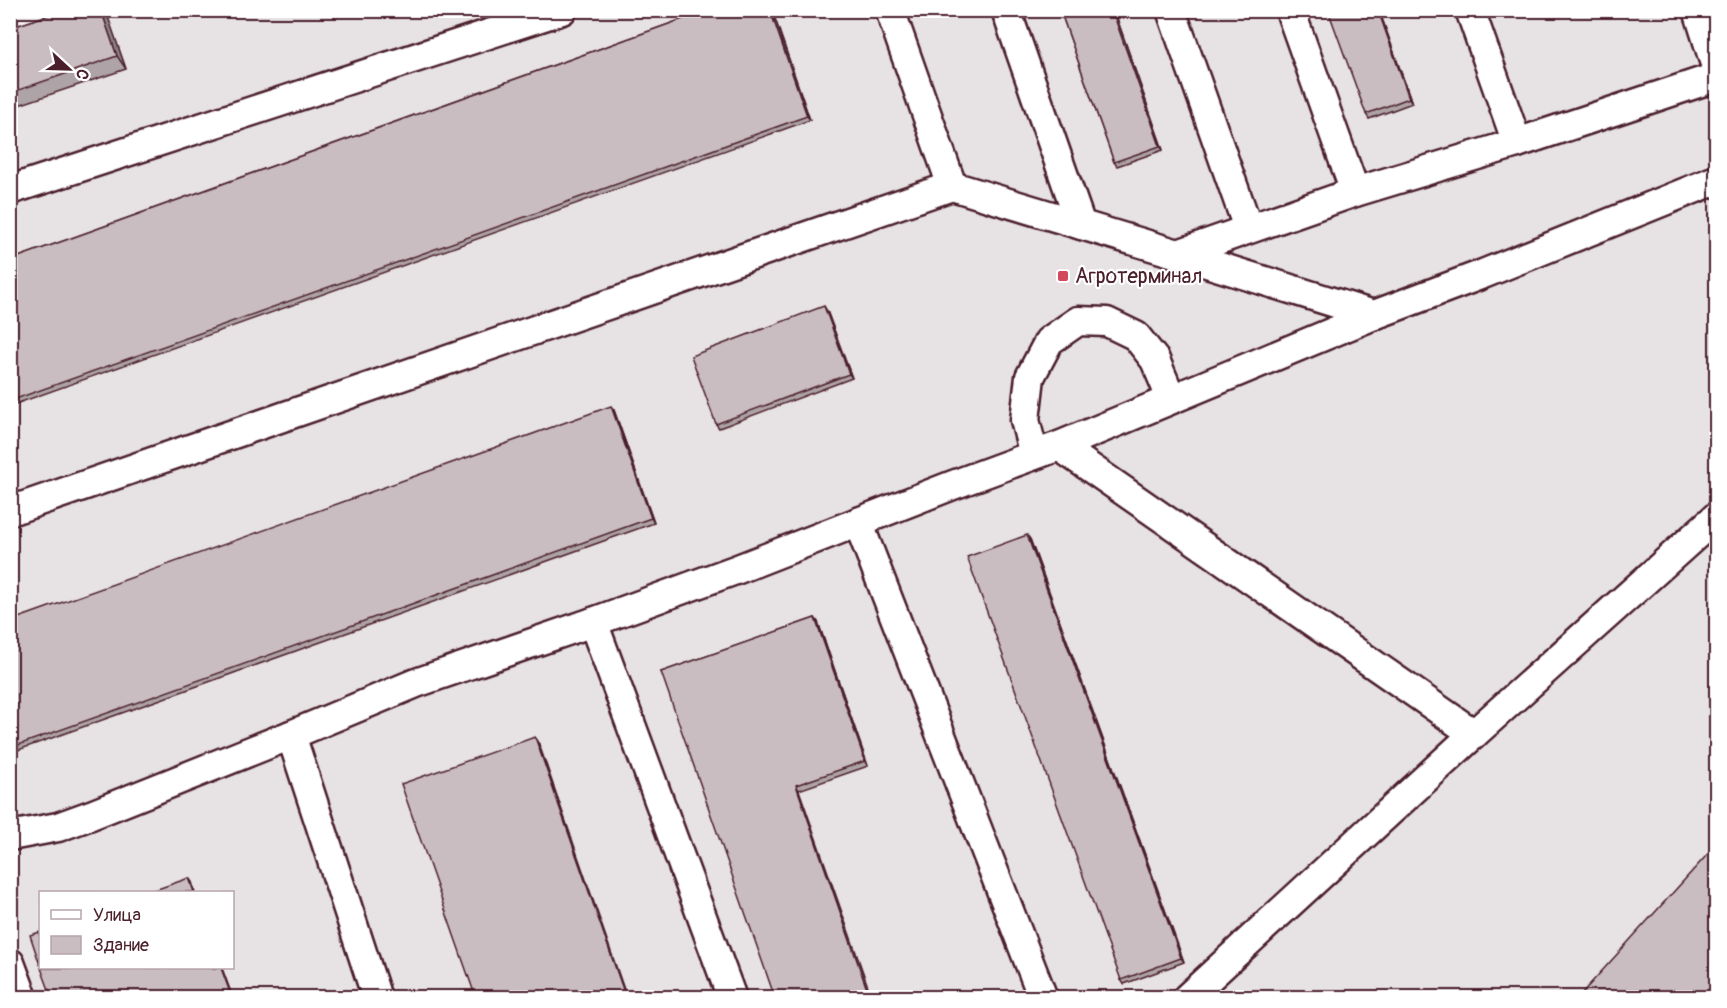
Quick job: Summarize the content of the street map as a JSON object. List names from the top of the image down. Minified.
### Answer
{"places":{"transit":["Агротерминал"]},"legend":["Улица","Здание"],"north":"right"}
